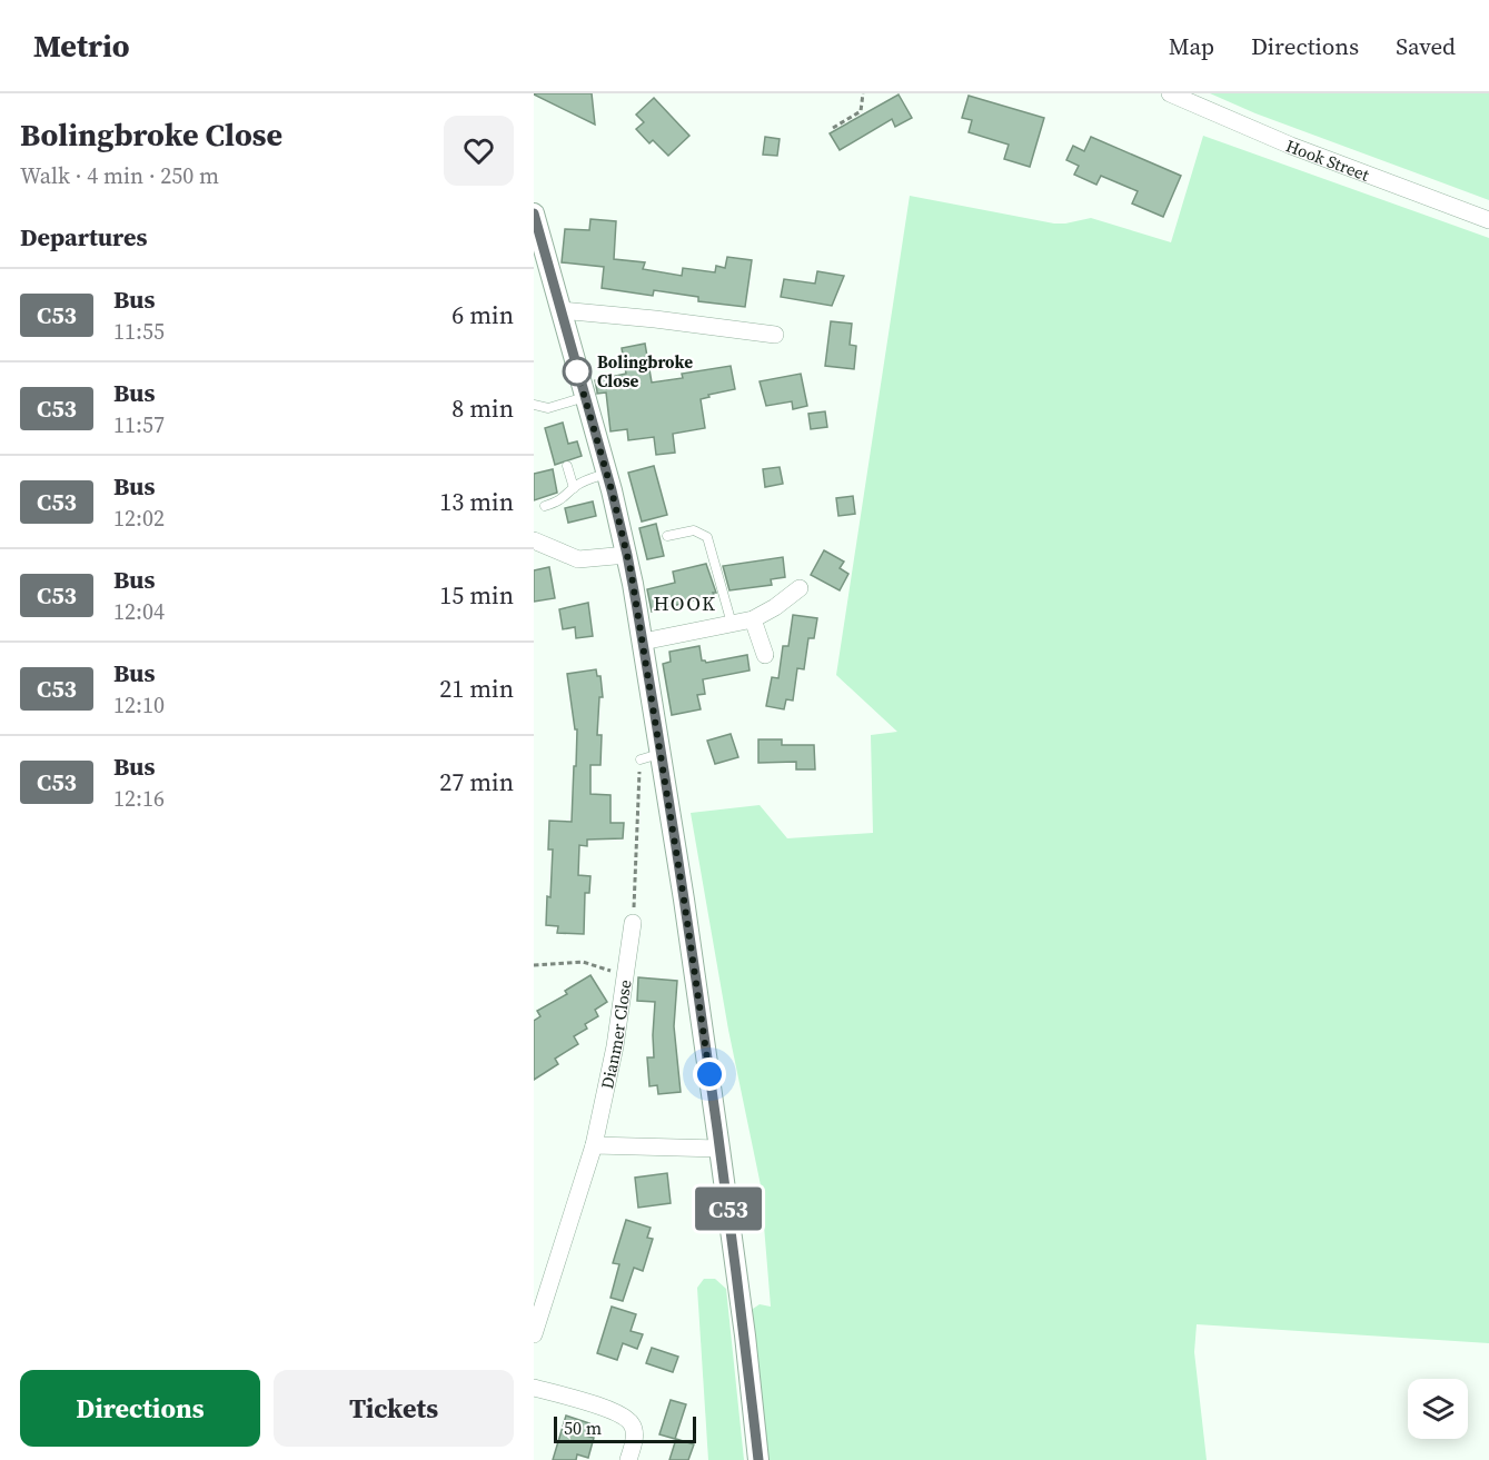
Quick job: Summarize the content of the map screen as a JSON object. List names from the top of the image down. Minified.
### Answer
{"streets":{"street":["Hook Street","Dianmer Close"]},"districts":["HOOK"],"places":["Bolingbroke Close"],"lines":["bus line C53"],"scale_bar":"50 m","page":{"header":"Metrio","nav":["Map","Directions","Saved"],"heading":[["Bolingbroke Close","Walk · 4 min · 250 m"],"Departures"],"on_map":"C53","list":[{"mark":"C53","name":"Bus","note":"11:55","value":"6 min"},{"mark":"C53","name":"Bus","note":"11:57","value":"8 min"},{"mark":"C53","name":"Bus","note":"12:02","value":"13 min"},{"mark":"C53","name":"Bus","note":"12:04","value":"15 min"},{"mark":"C53","name":"Bus","note":"12:10","value":"21 min"},{"mark":"C53","name":"Bus","note":"12:16","value":"27 min"}],"buttons":["Directions","Tickets"],"scale":"50 m"}}
